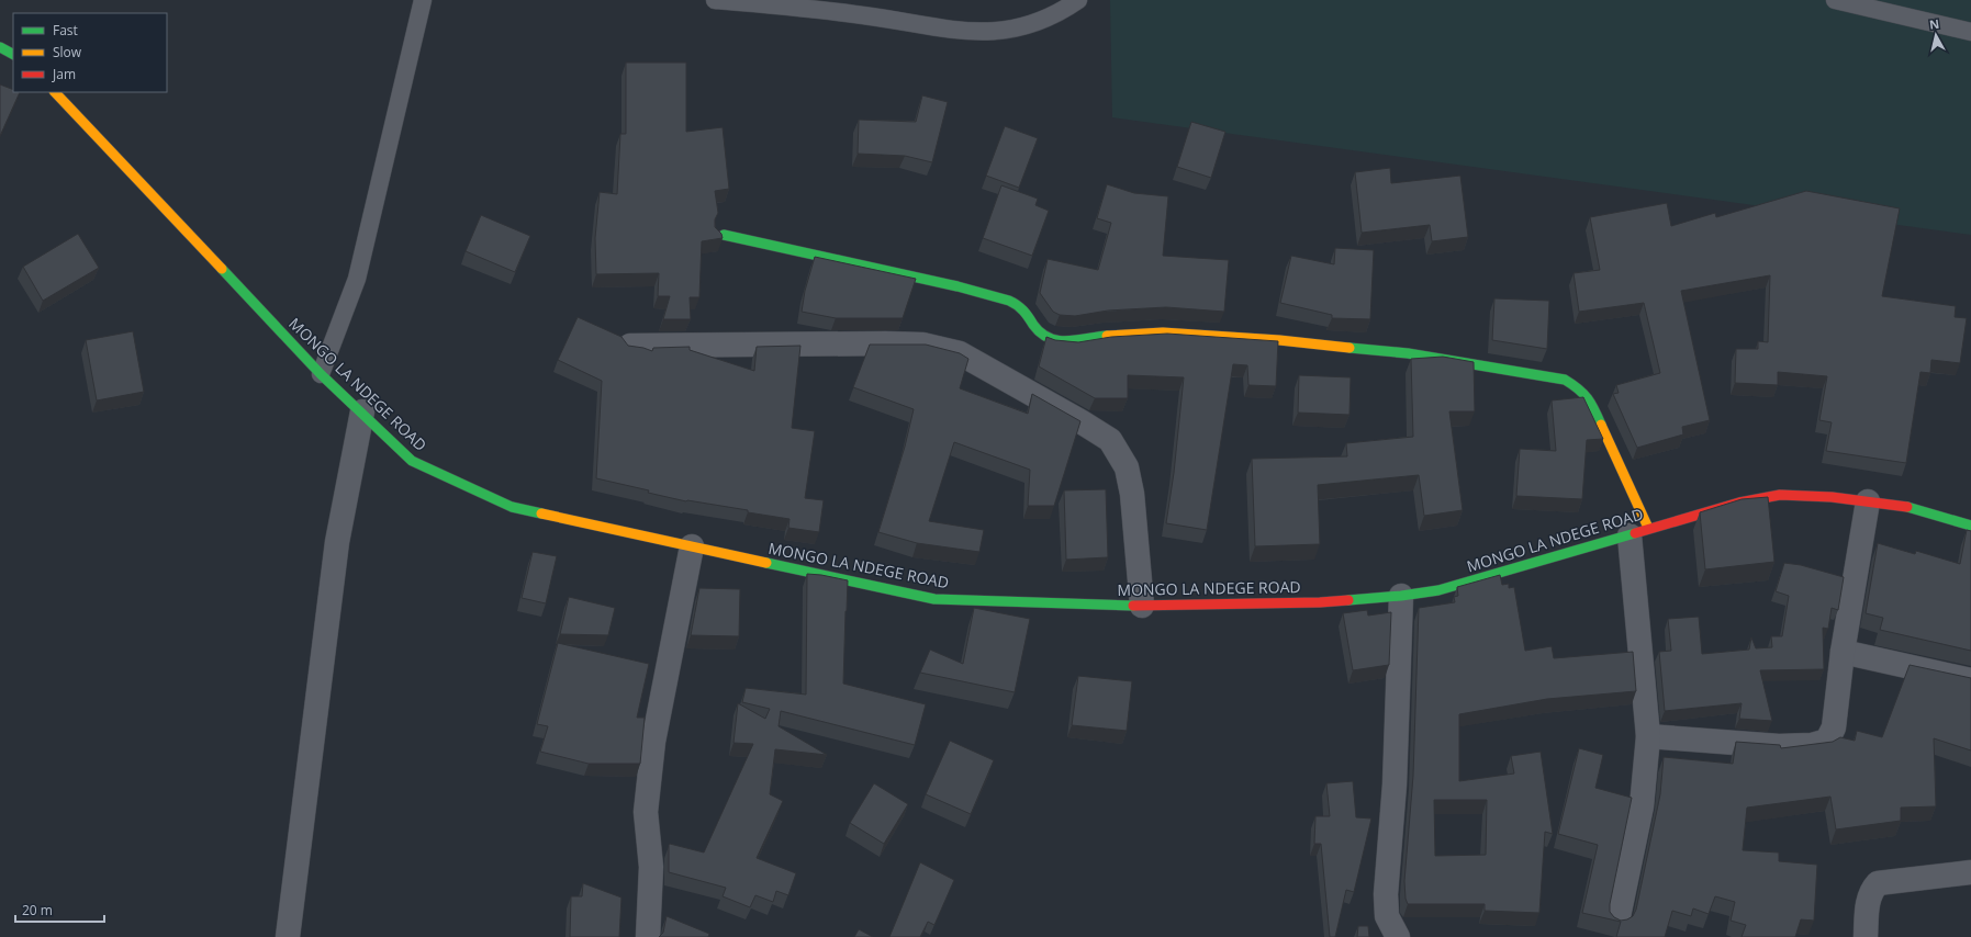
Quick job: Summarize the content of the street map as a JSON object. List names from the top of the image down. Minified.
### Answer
{"streets":{"street":["MONGO LA NDEGE ROAD"]},"legend":["Fast","Slow","Jam"],"scale_bar":"20 m","north":"top"}
